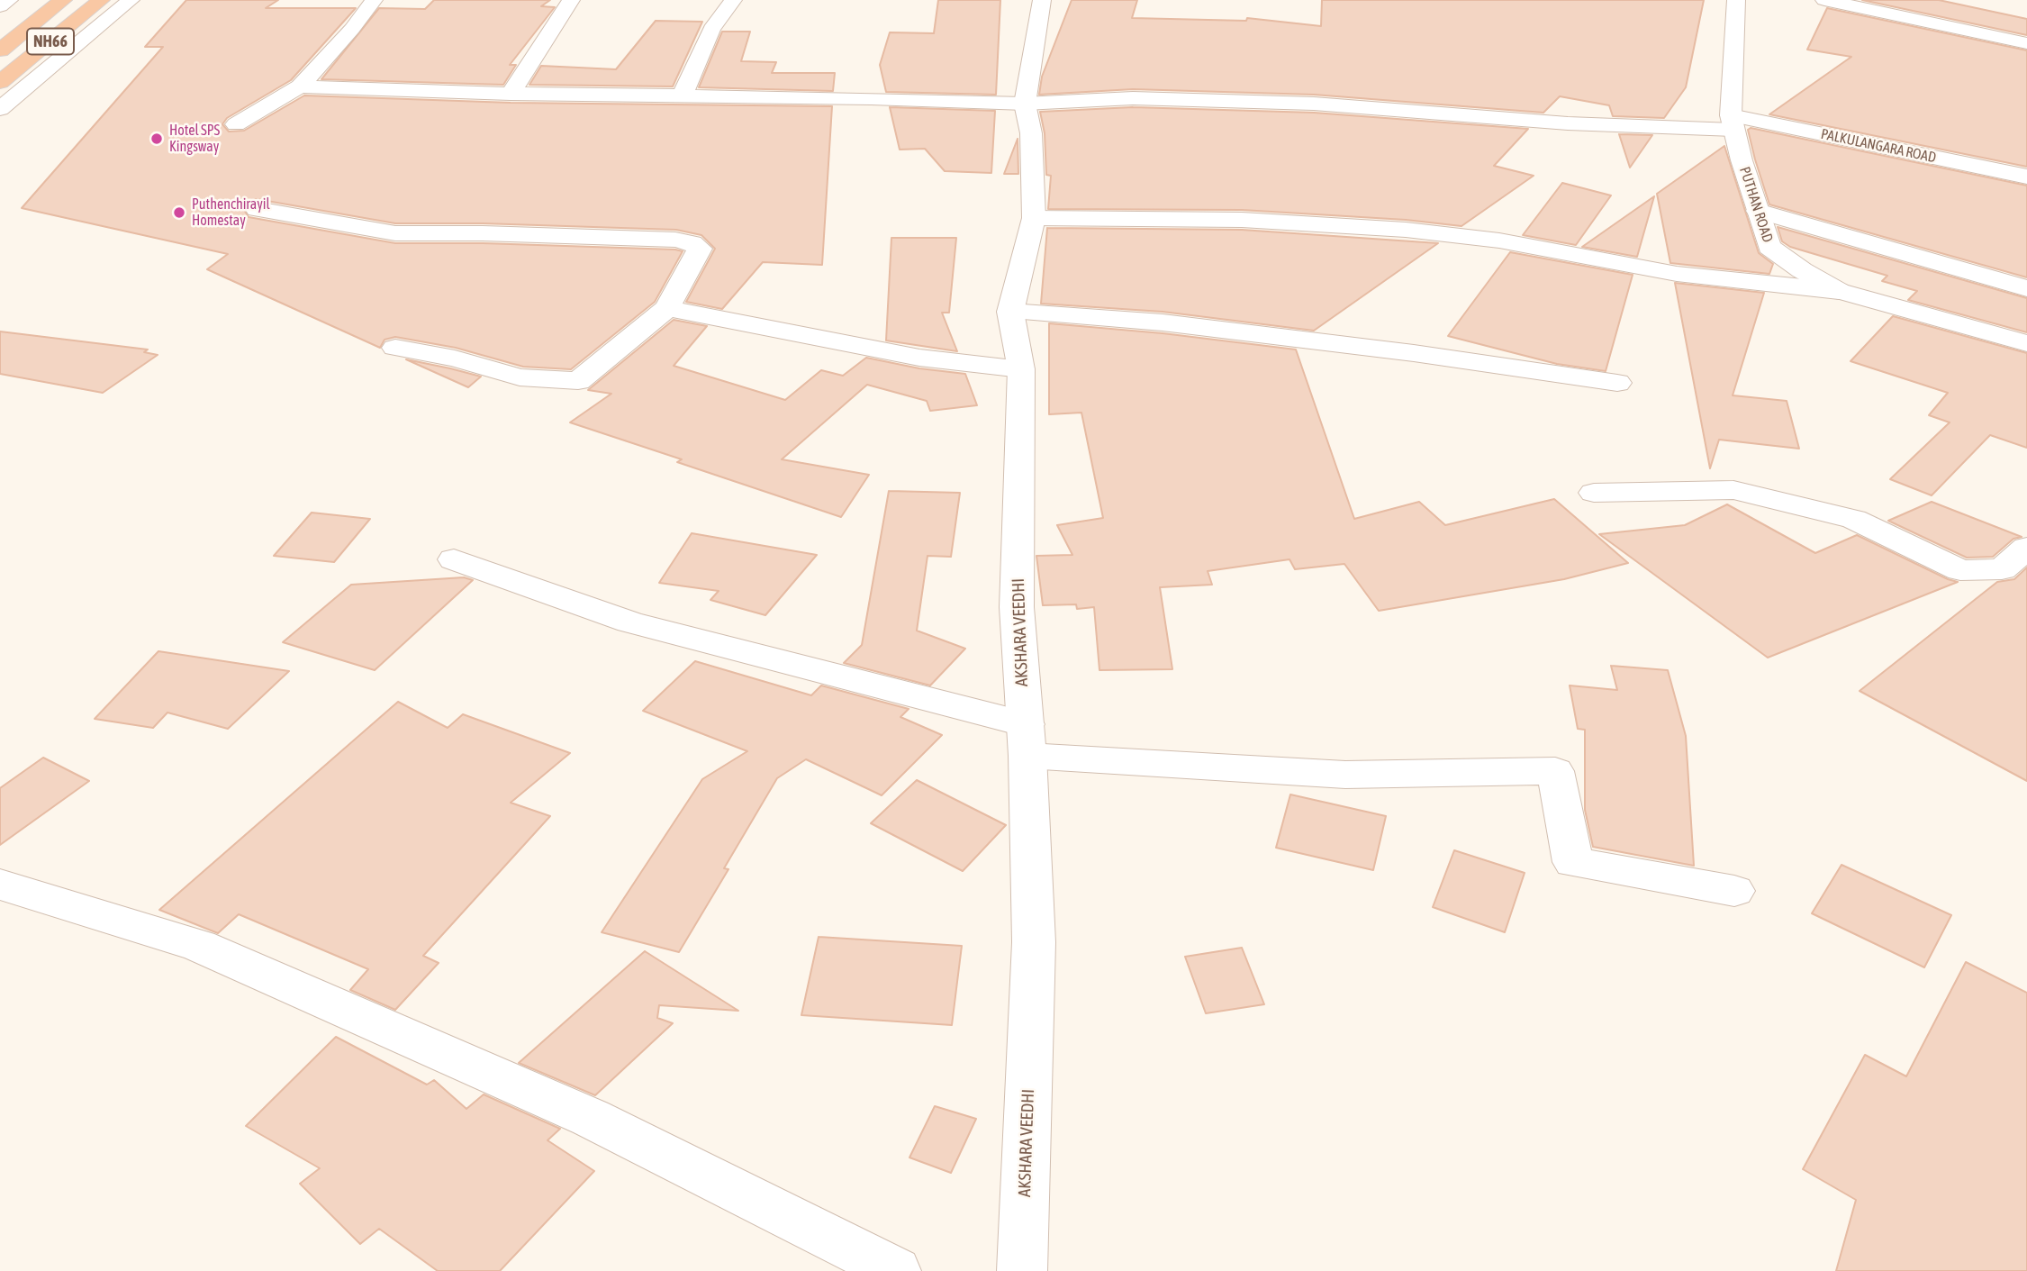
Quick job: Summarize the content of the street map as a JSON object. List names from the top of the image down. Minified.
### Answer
{"streets":{"highway":["NH66"],"street":["PALKULANGARA ROAD","PUTHAN ROAD","AKSHARA VEEDHI"]},"crossings":[["PALKULANGARA ROAD","PUTHAN ROAD"],["PALKULANGARA ROAD","AKSHARA VEEDHI"]],"places":["Hotel SPS Kingsway","Puthenchirayil Homestay"]}
